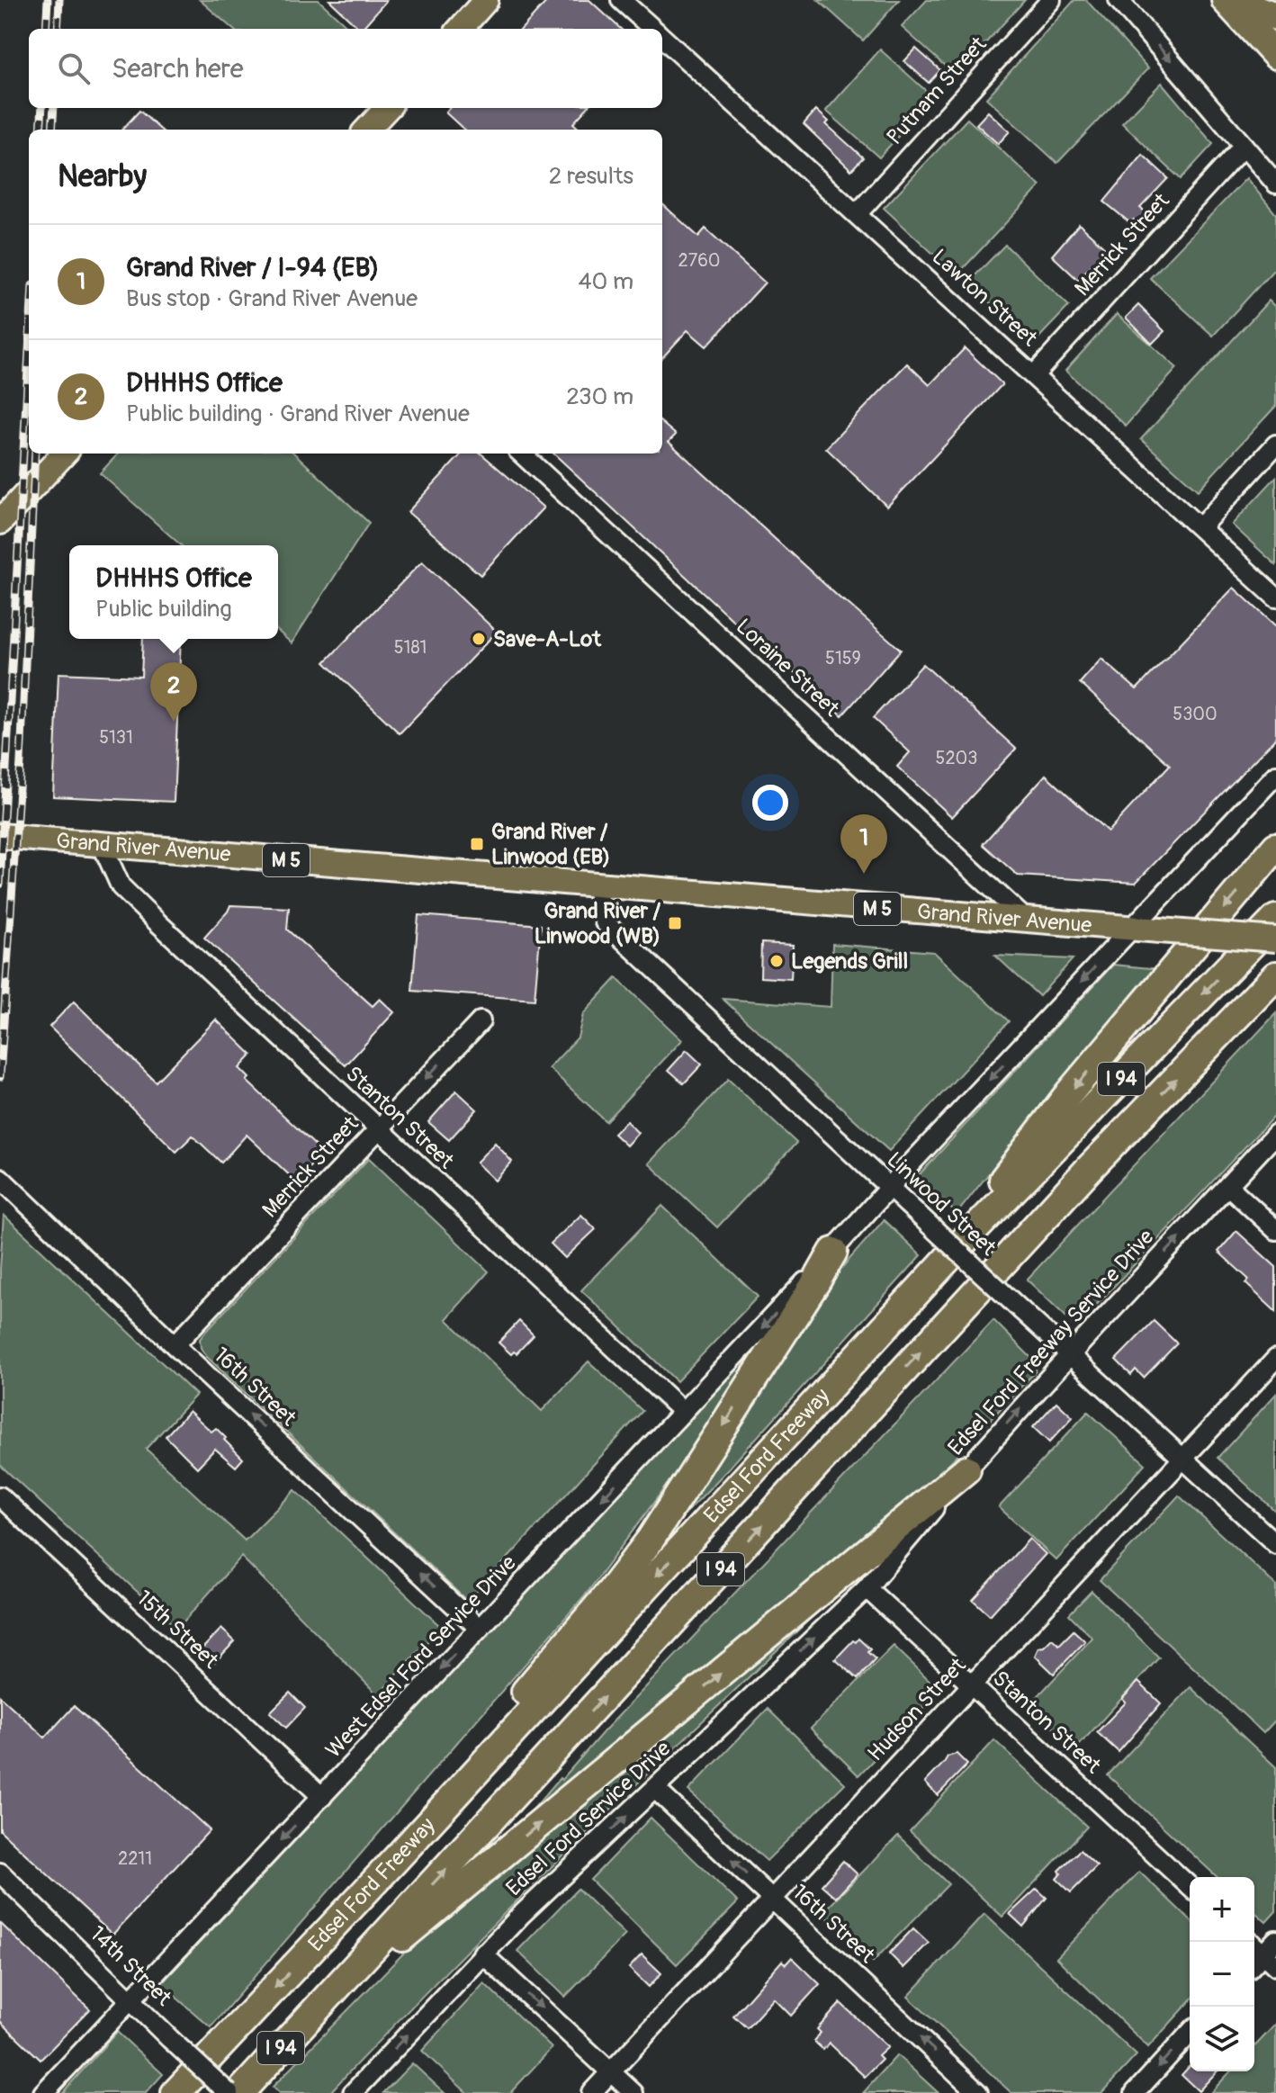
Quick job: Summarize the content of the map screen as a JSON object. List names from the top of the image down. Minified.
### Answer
{"streets":{"highway":["I 94","Edsel Ford Freeway"],"main road":["Grand River Avenue","M 5"],"street":["Putnam Street","Merrick Street","Lawton Street","Loraine Street","Stanton Street","Linwood Street","Edsel Ford Freeway Service Drive","16th Street","15th Street","West Edsel Ford Service Drive","Hudson Street","Edsel Ford Service Drive","14th Street"]},"crossings":[["Putnam Street","Lawton Street"],["Merrick Street","Lawton Street"],["Merrick Street","Stanton Street"],["Merrick Street","16th Street"],["Loraine Street","Grand River Avenue"],["Grand River Avenue","Stanton Street"],["Grand River Avenue","Linwood Street"],["Stanton Street","Edsel Ford Freeway Service Drive"],["Stanton Street","West Edsel Ford Service Drive"],["Stanton Street","Hudson Street"],["Stanton Street","Edsel Ford Service Drive"],["Linwood Street","Edsel Ford Freeway Service Drive"],["Linwood Street","Hudson Street"],["Edsel Ford Freeway Service Drive","Edsel Ford Service Drive"],["16th Street","West Edsel Ford Service Drive"],["16th Street","Hudson Street"],["16th Street","Edsel Ford Service Drive"],["15th Street","West Edsel Ford Service Drive"],["West Edsel Ford Service Drive","14th Street"]],"one_way":["Edsel Ford Freeway Service Drive","16th Street","West Edsel Ford Service Drive","Edsel Ford Service Drive"],"places":{"other":["Save-A-Lot","Legends Grill"],"transit":["Grand River / Linwood (EB)","Grand River / Linwood (WB)"]},"house_numbers":["2760","5181","5159","5300","5131","5203","2211"],"page":{"search":"Search here","heading":["Nearby","2 results"],"list":[{"mark":"1","name":"Grand River / I-94 (EB)","note":"Bus stop · Grand River Avenue","value":"40 m"},{"mark":"2","name":"DHHHS Office","note":"Public building · Grand River Avenue","value":"230 m"}],"popup":["DHHHS Office","Public building"],"pins":["2","1"],"map_buttons":["+","−"]}}
